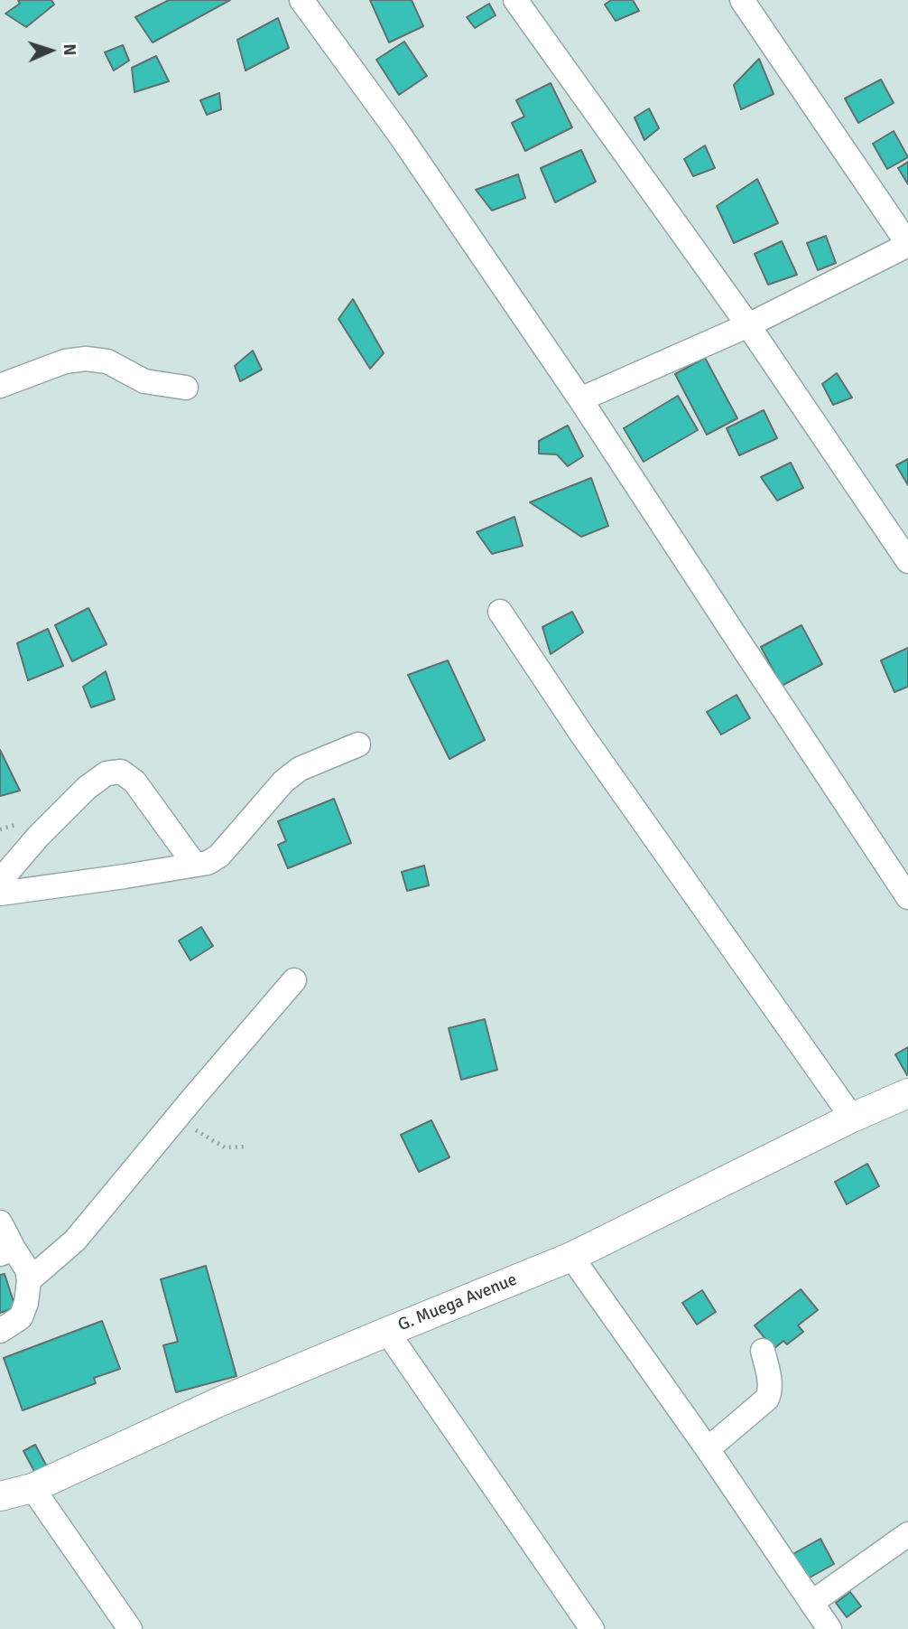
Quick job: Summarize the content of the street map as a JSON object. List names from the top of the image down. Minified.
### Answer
{"streets":{"street":["G. Muega Avenue"]},"north":"right"}
